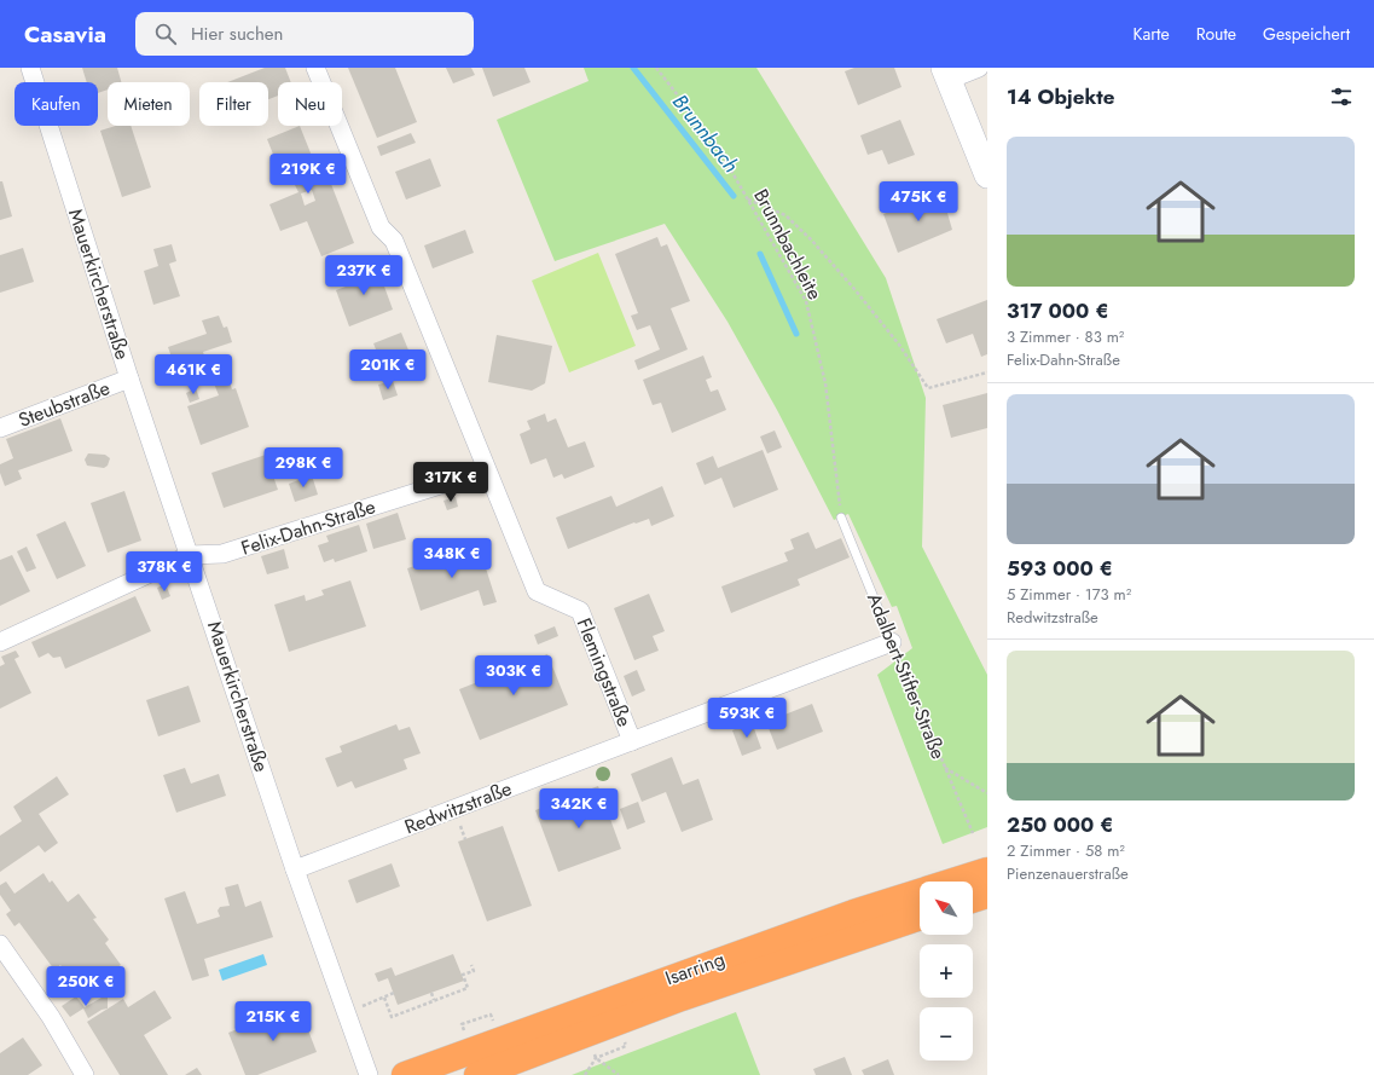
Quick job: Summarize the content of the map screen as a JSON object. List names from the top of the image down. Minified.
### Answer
{"streets":{"highway":["Isarring"],"street":["Mauerkircherstraße","Steubstraße","Felix-Dahn-Straße","Flemingstraße","Redwitzstraße"],"lane":["Adalbert-Stifter-Straße"],"path":["Brunnbachleite"]},"crossings":[["Brunnbachleite","Adalbert-Stifter-Straße"],["Mauerkircherstraße","Steubstraße"],["Mauerkircherstraße","Felix-Dahn-Straße"],["Mauerkircherstraße","Redwitzstraße"],["Felix-Dahn-Straße","Flemingstraße"],["Flemingstraße","Redwitzstraße"],["Adalbert-Stifter-Straße","Redwitzstraße"]],"water":["Brunnbach"],"north":"top left","page":{"header":"Casavia","search":"Hier suchen","nav":["Karte","Route","Gespeichert"],"heading":"14 Objekte","chip":["Kaufen","Mieten","Filter","Neu"],"list":[{"name":"317 000 €","note":"3 Zimmer · 83 m² · Felix-Dahn-Straße"},{"name":"593 000 €","note":"5 Zimmer · 173 m² · Redwitzstraße"},{"name":"250 000 €","note":"2 Zimmer · 58 m² · Pienzenauerstraße"}],"price":["219K €","475K €","237K €","201K €","461K €","298K €","317K €","348K €","378K €","303K €","593K €","342K €","250K €","215K €"],"map_buttons":["+","−"]}}
